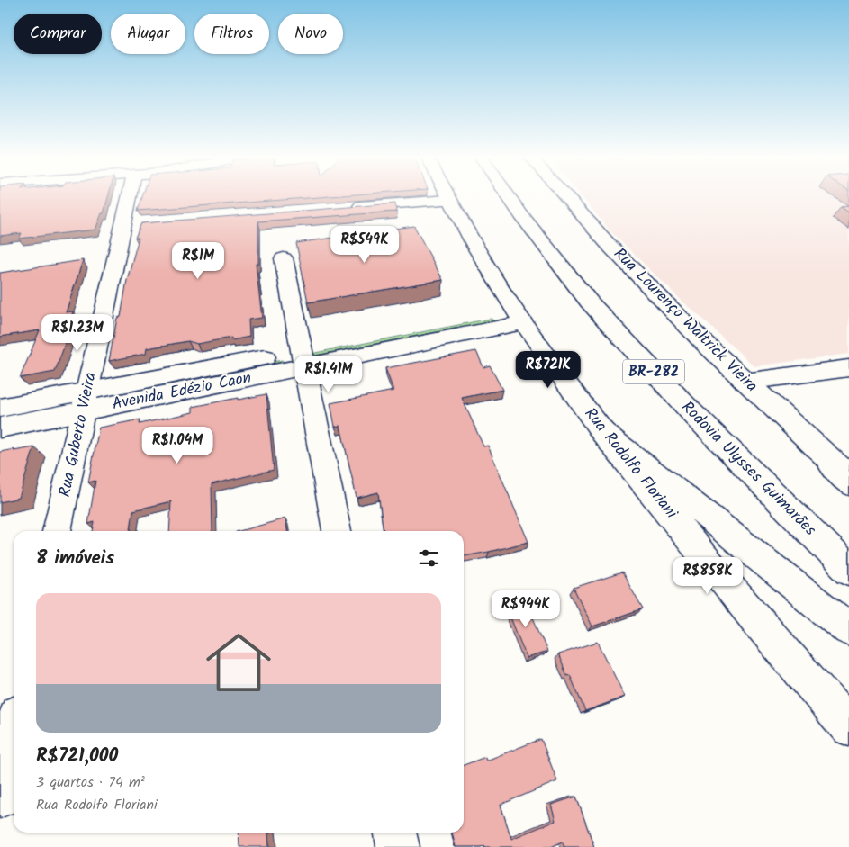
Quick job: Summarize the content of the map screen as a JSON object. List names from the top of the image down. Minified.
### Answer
{"streets":{"main road":["Rua Lourenço Waltrick Vieira","BR-282","Avenida Edézio Caon","Rua Guberto Vieira","Rua Rodolfo Floriani","Rodovia Ulysses Guimarães"]},"crossings":[["Avenida Edézio Caon","Rua Guberto Vieira"],["Avenida Edézio Caon","Rua Rodolfo Floriani"]],"page":{"chip":["Comprar","Alugar","Filtros","Novo"],"price":["R$549K","R$1M","R$1.23M","R$721K","R$1.41M","R$1.04M","R$858K","R$944K"],"heading":"8 imóveis","list":[{"name":"R$721,000","note":"3 quartos · 74 m² · Rua Rodolfo Floriani"}]}}
